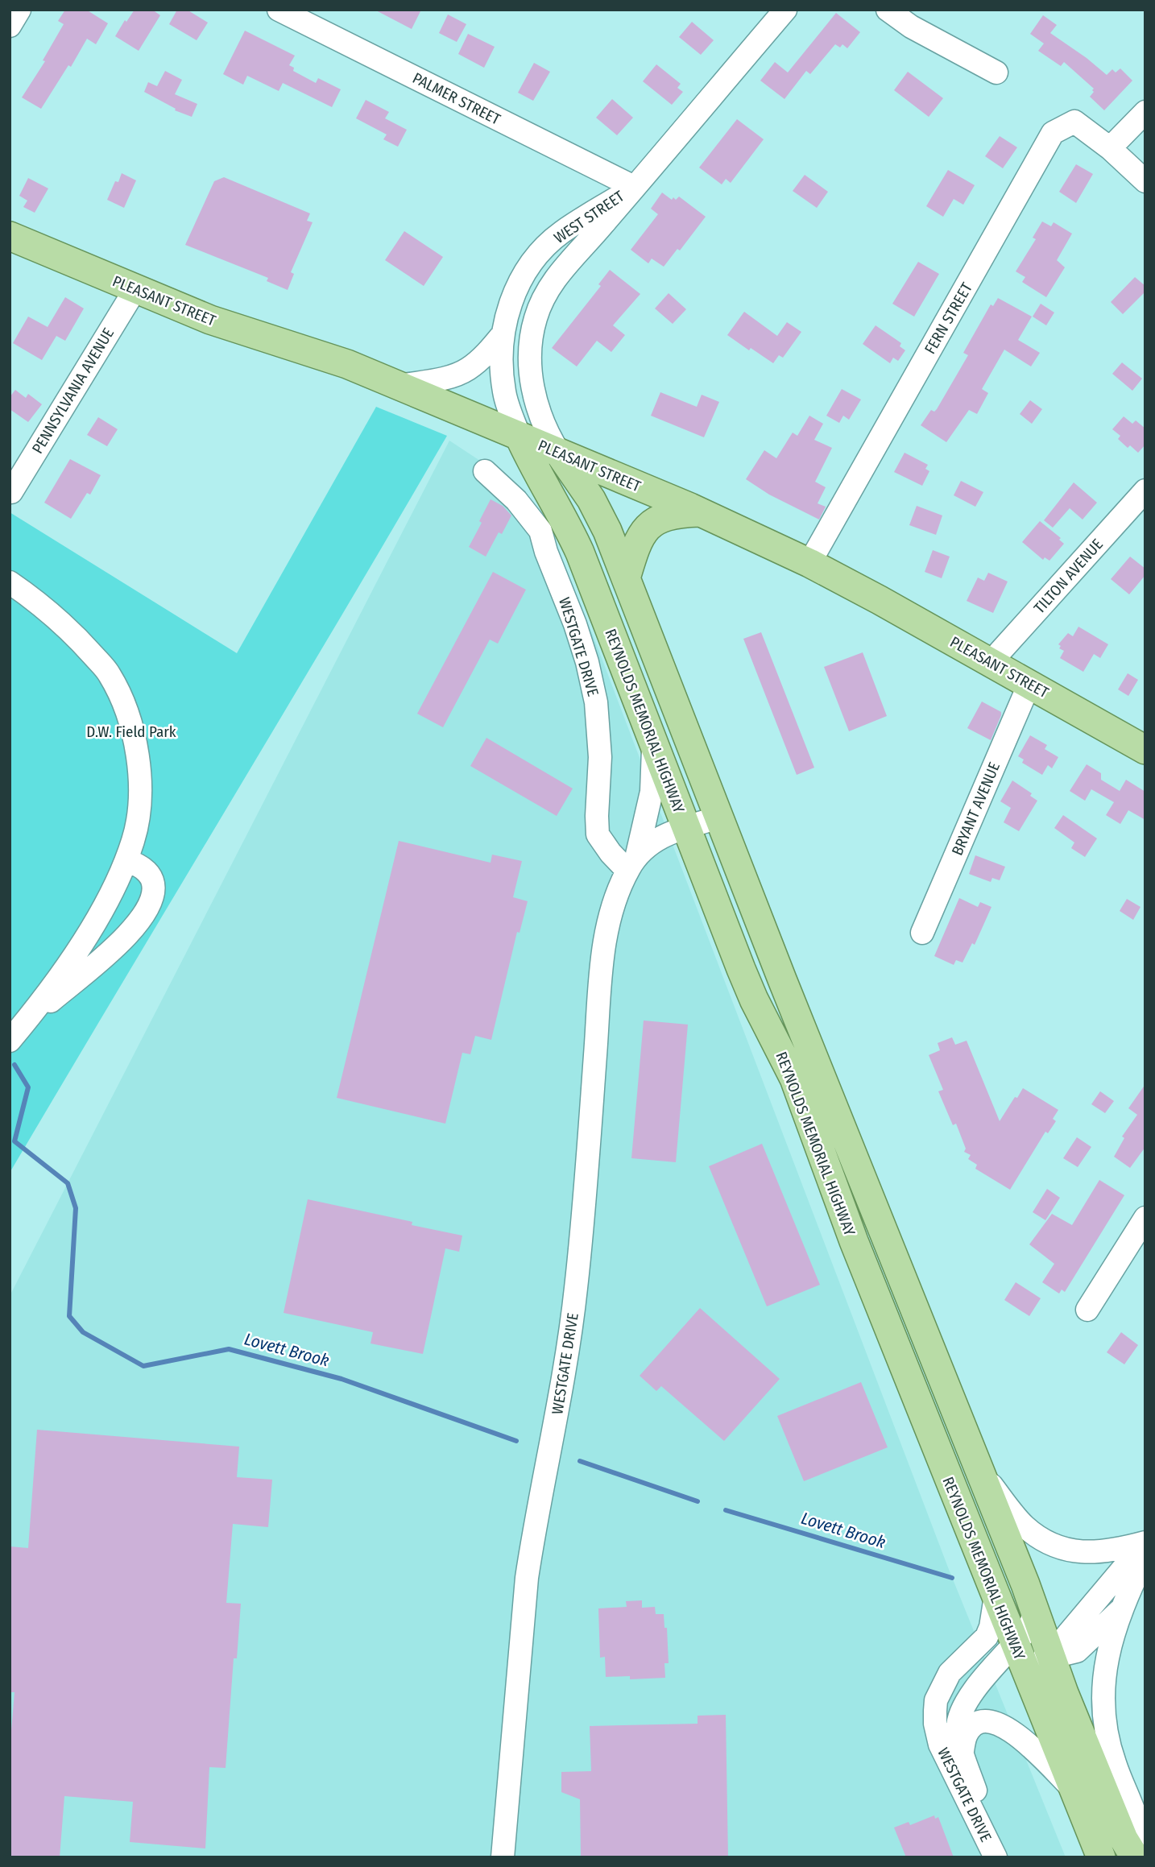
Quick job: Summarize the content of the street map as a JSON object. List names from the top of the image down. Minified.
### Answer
{"streets":{"main road":["PLEASANT STREET","REYNOLDS MEMORIAL HIGHWAY"],"street":["PALMER STREET","WEST STREET","FERN STREET","PENNSYLVANIA AVENUE","TILTON AVENUE","WESTGATE DRIVE","BRYANT AVENUE"]},"crossings":[["PALMER STREET","WEST STREET"],["WEST STREET","PLEASANT STREET"],["WEST STREET","REYNOLDS MEMORIAL HIGHWAY"],["PLEASANT STREET","FERN STREET"],["PLEASANT STREET","PENNSYLVANIA AVENUE"],["PLEASANT STREET","TILTON AVENUE"],["PLEASANT STREET","REYNOLDS MEMORIAL HIGHWAY"],["PLEASANT STREET","BRYANT AVENUE"],["WESTGATE DRIVE","REYNOLDS MEMORIAL HIGHWAY"]],"water":["Lovett Brook"],"parks":["D.W. Field Park"]}
